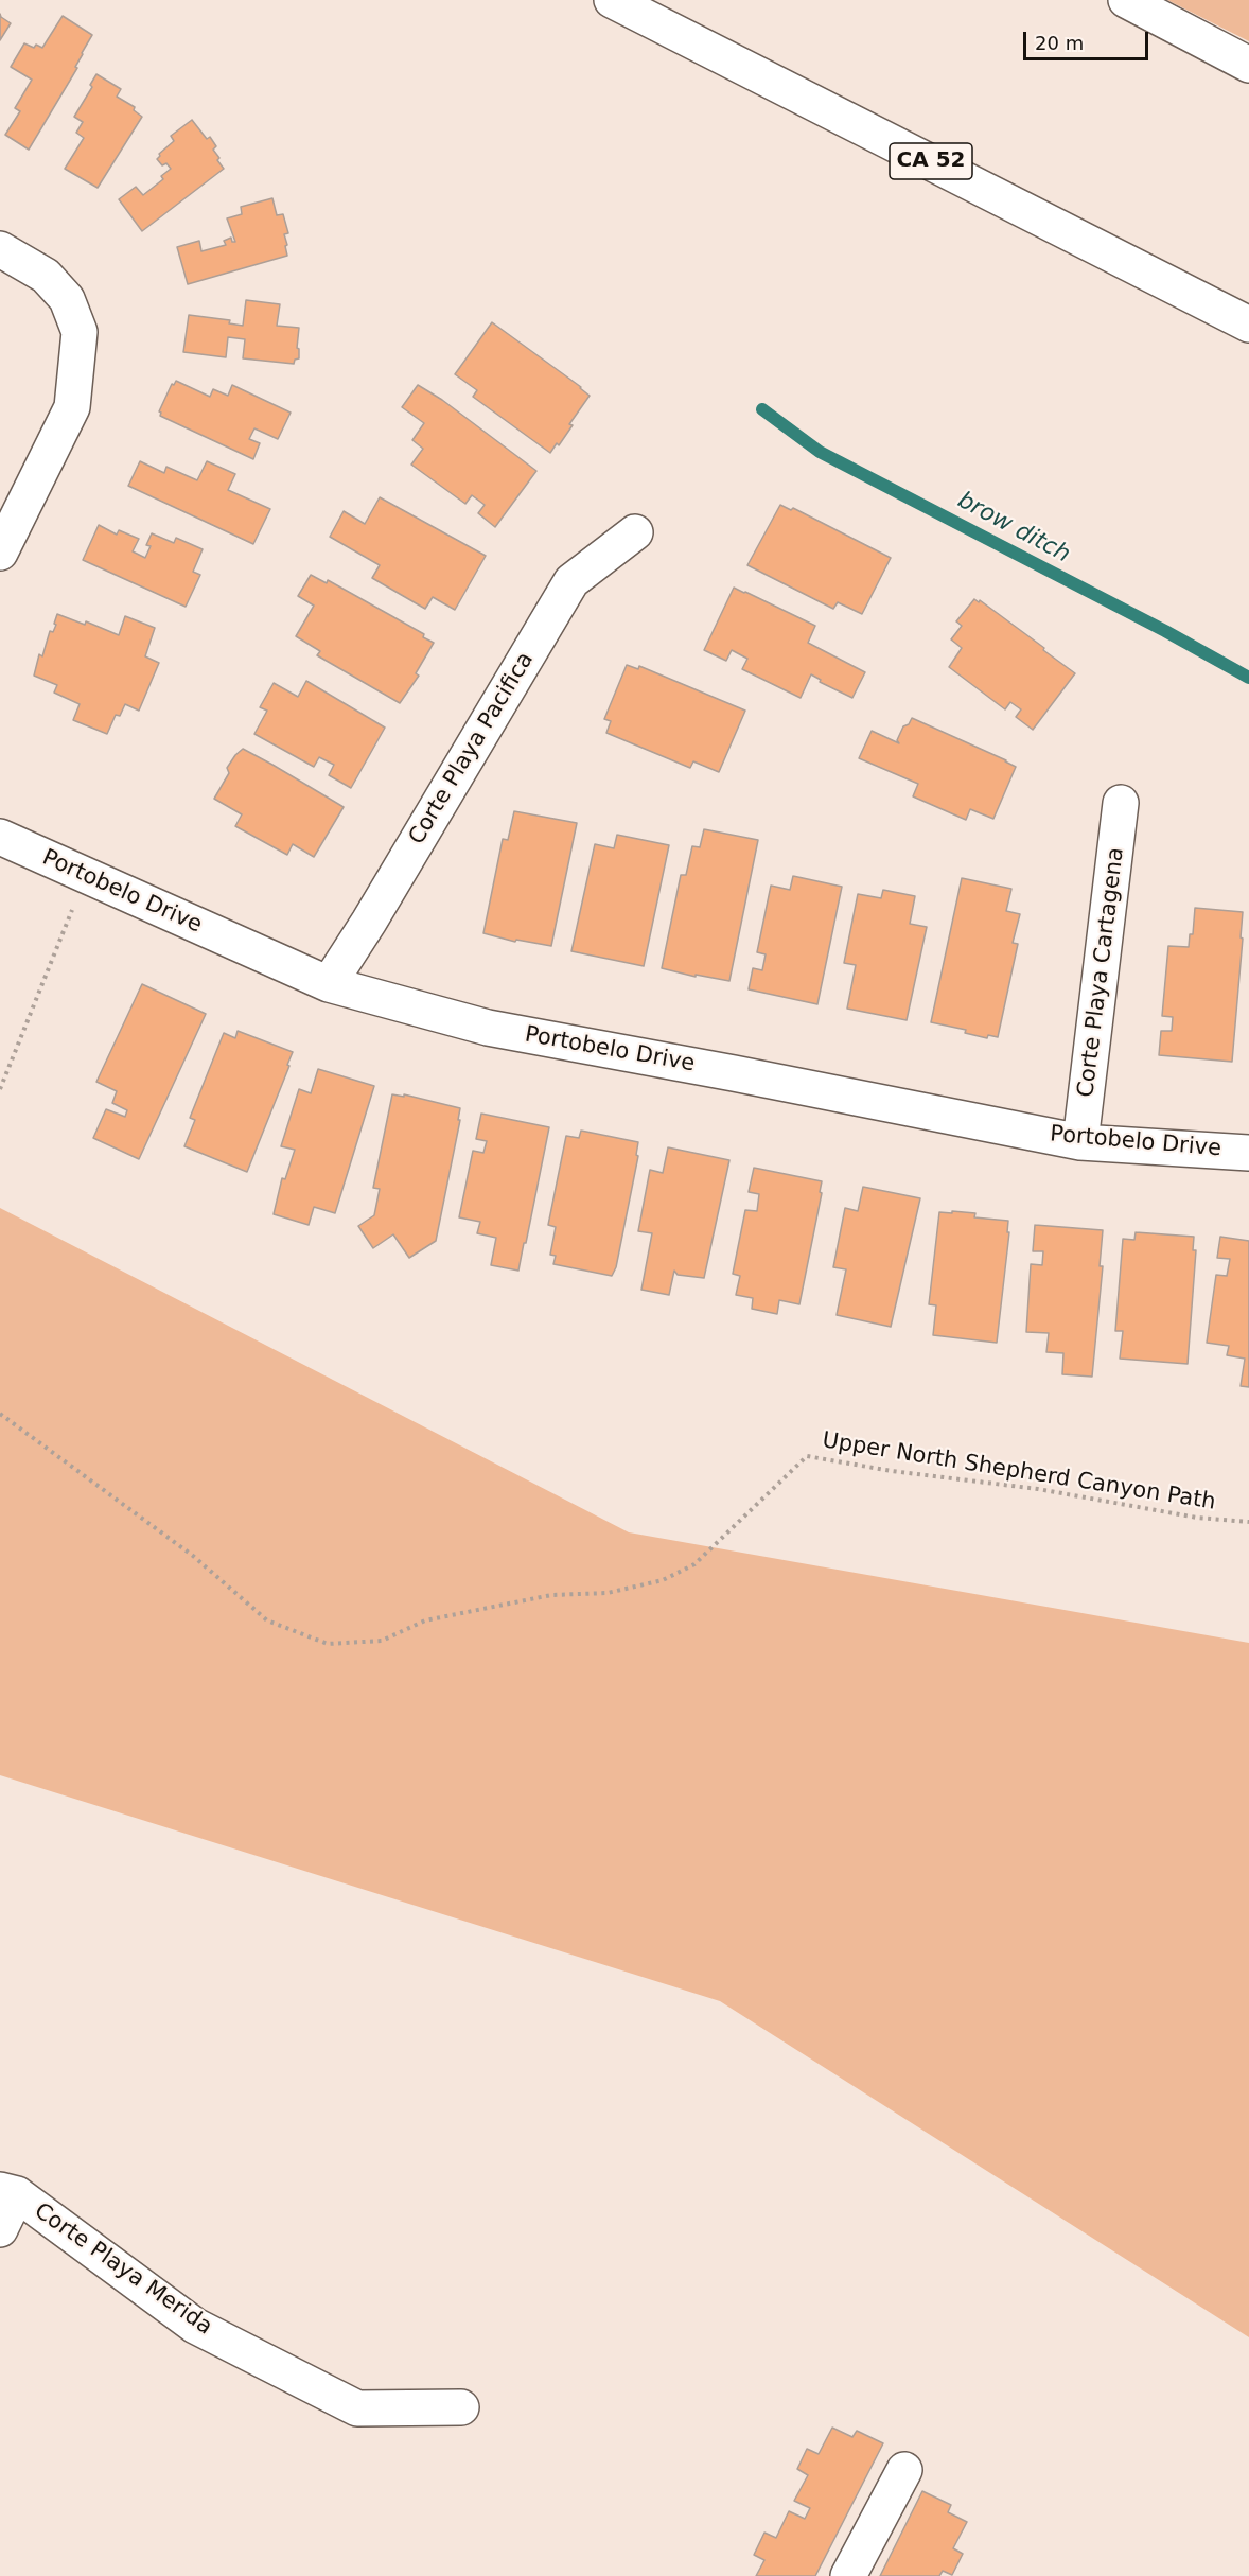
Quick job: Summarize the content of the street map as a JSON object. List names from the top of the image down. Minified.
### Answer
{"streets":{"main road":["CA 52","Corte Playa Pacifica","Portobelo Drive","Corte Playa Cartagena","Corte Playa Merida"],"path":["Upper North Shepherd Canyon Path"]},"crossings":[["Corte Playa Pacifica","Portobelo Drive"],["Portobelo Drive","Corte Playa Cartagena"]],"water":["brow ditch"],"scale_bar":"20 m"}
